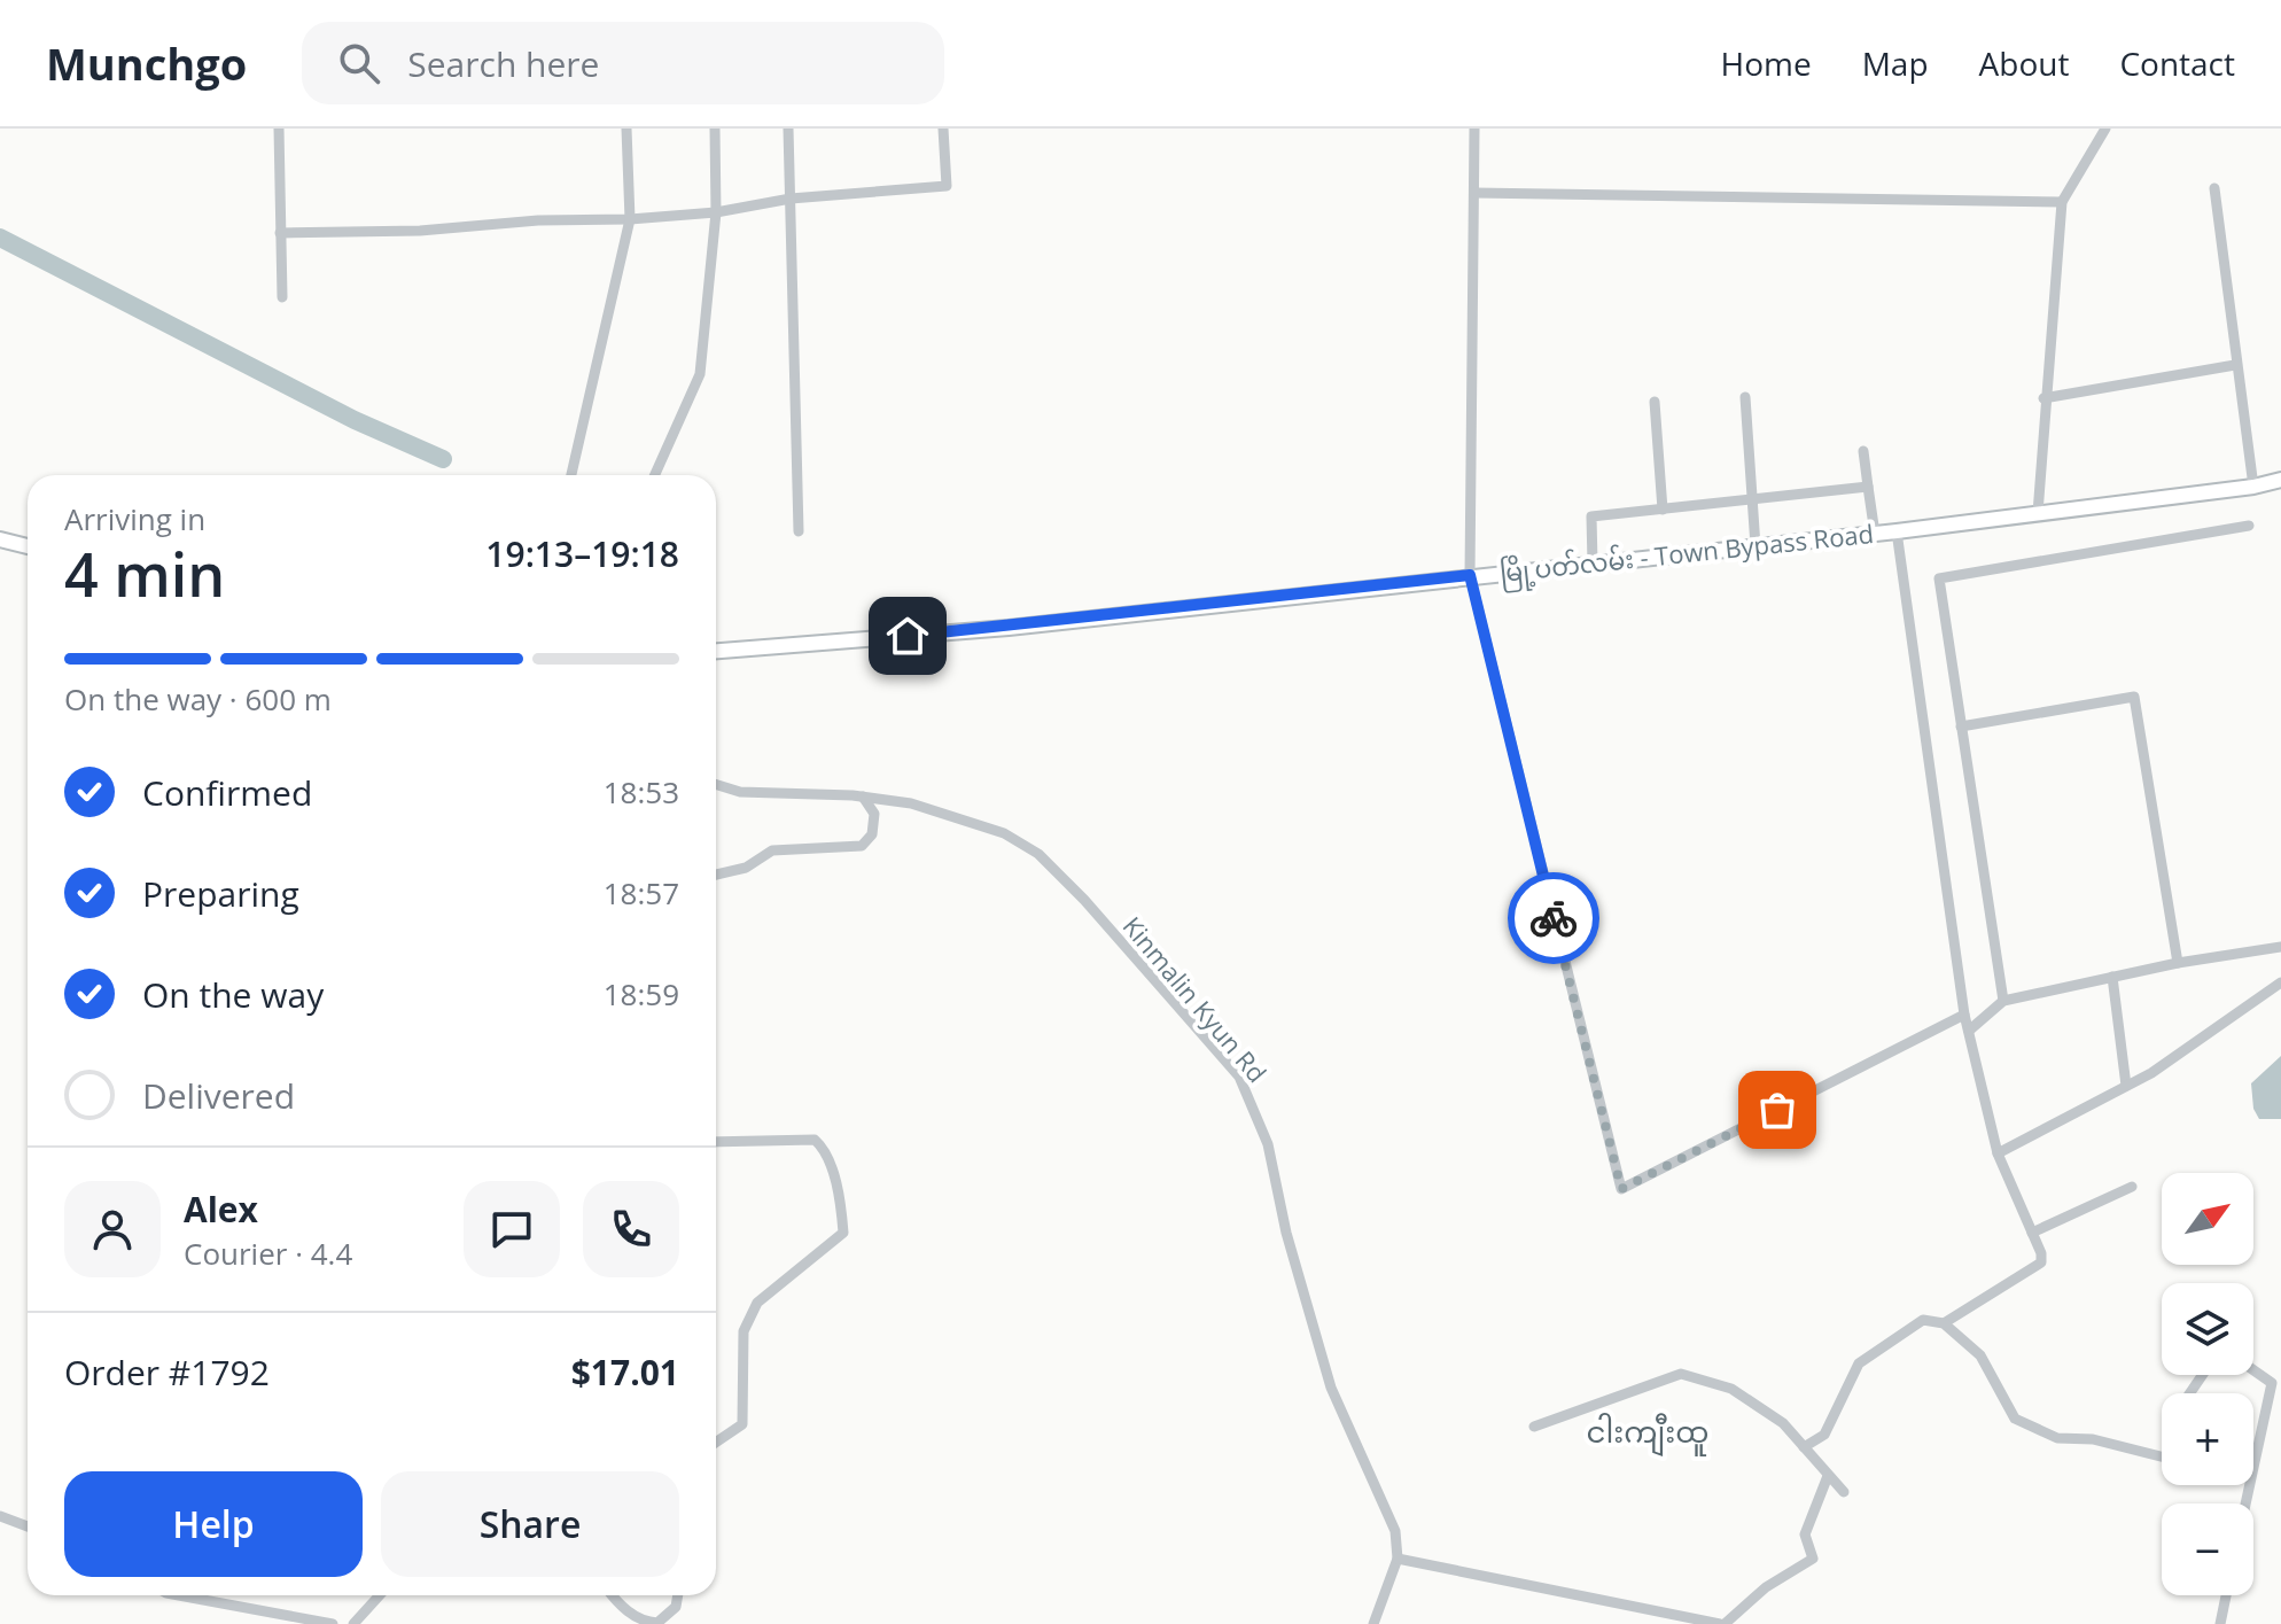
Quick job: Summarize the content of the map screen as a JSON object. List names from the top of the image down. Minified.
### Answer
{"streets":{"main road":["မြို့ပတ်လမ်း - Town Bypass Road"],"street":["Kinmalin Kyun Rd"]},"districts":["ငါးကျီးထူ"],"north":"top right","page":{"header":"Munchgo","search":"Search here","nav":["Home","Map","About","Contact"],"heading":["4 min","Arriving in","19:13–19:18"],"panel":["Alex","Courier · 4.4","Order #1792","$17.01"],"bar":"On the way · 600 m","list":[["Confirmed","18:53"],["Preparing","18:57"],["On the way","18:59"],"Delivered"],"map_buttons":["+","−"],"buttons":["Help","Share"]}}
